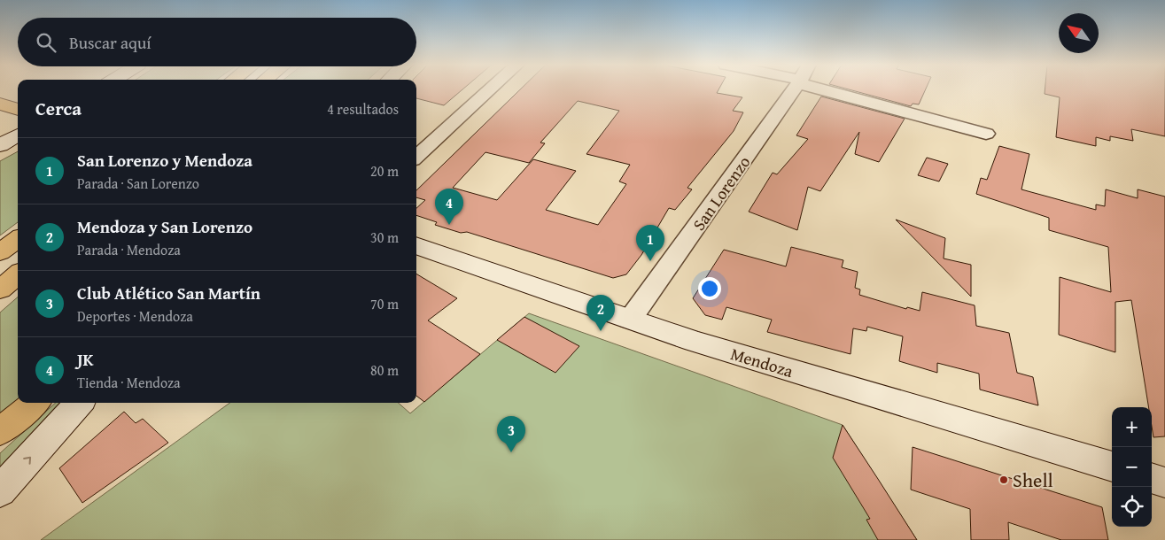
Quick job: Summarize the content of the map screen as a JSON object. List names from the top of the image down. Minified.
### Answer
{"streets":{"main road":["Mendoza"],"street":["San Lorenzo"]},"crossings":[["San Lorenzo","Mendoza"]],"places":["Shell"],"north":"top left","page":{"search":"Buscar aquí","heading":["Cerca","4 resultados"],"list":[{"mark":"1","name":"San Lorenzo y Mendoza","note":"Parada · San Lorenzo","value":"20 m"},{"mark":"2","name":"Mendoza y San Lorenzo","note":"Parada · Mendoza","value":"30 m"},{"mark":"3","name":"Club Atlético San Martín","note":"Deportes · Mendoza","value":"70 m"},{"mark":"4","name":"JK","note":"Tienda · Mendoza","value":"80 m"}],"pins":["4","1","2","3"],"map_buttons":["+","−"]}}
